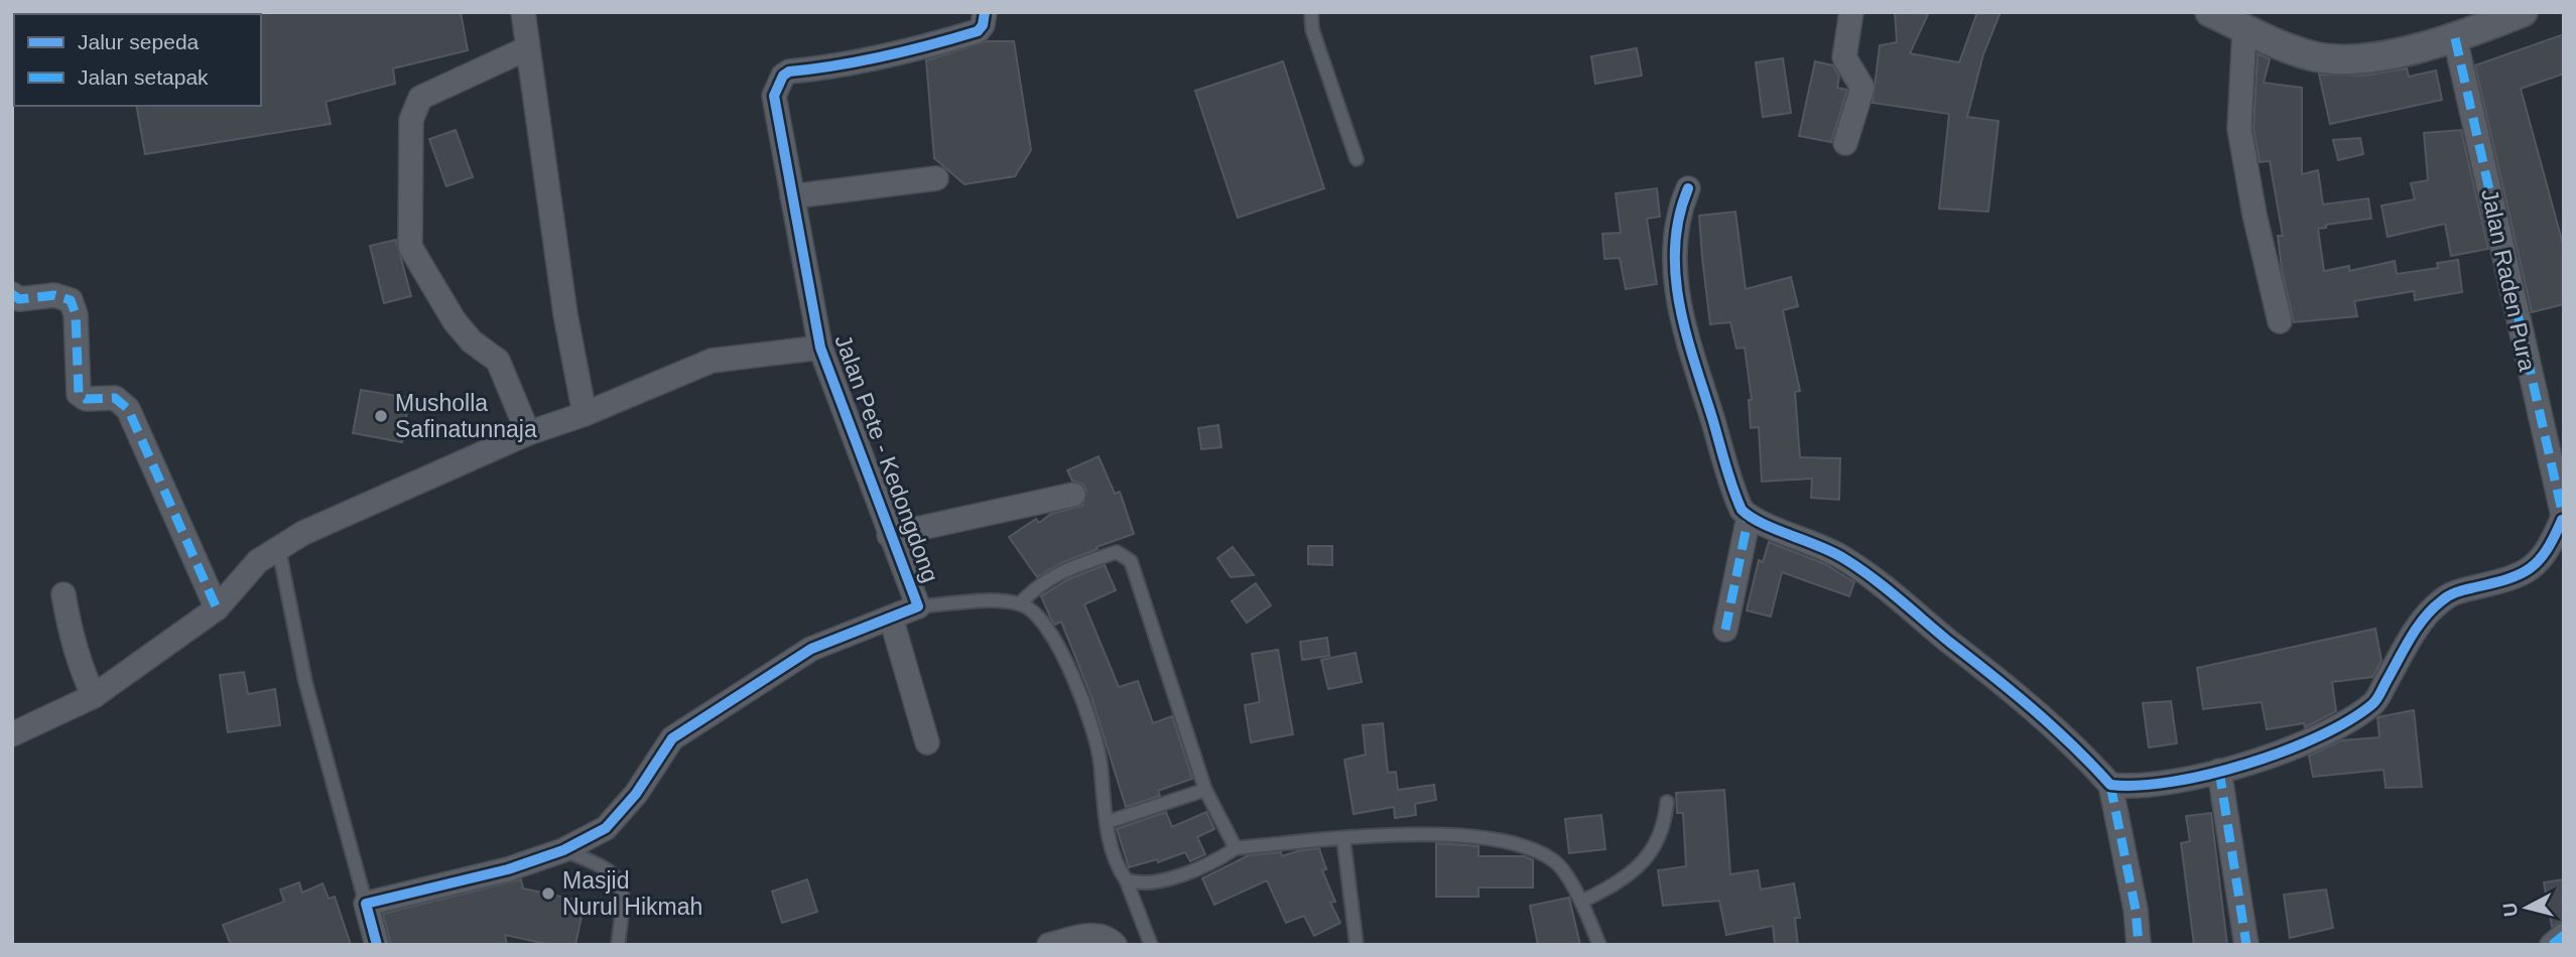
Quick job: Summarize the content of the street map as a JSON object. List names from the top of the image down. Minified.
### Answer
{"streets":{"street":["Jalan Raden Pura","Jalan Pete - Kedongdong"]},"places":["Musholla Safinatunnaja","Masjid Nurul Hikmah"],"legend":["Jalur sepeda","Jalan setapak"],"north":"left"}
